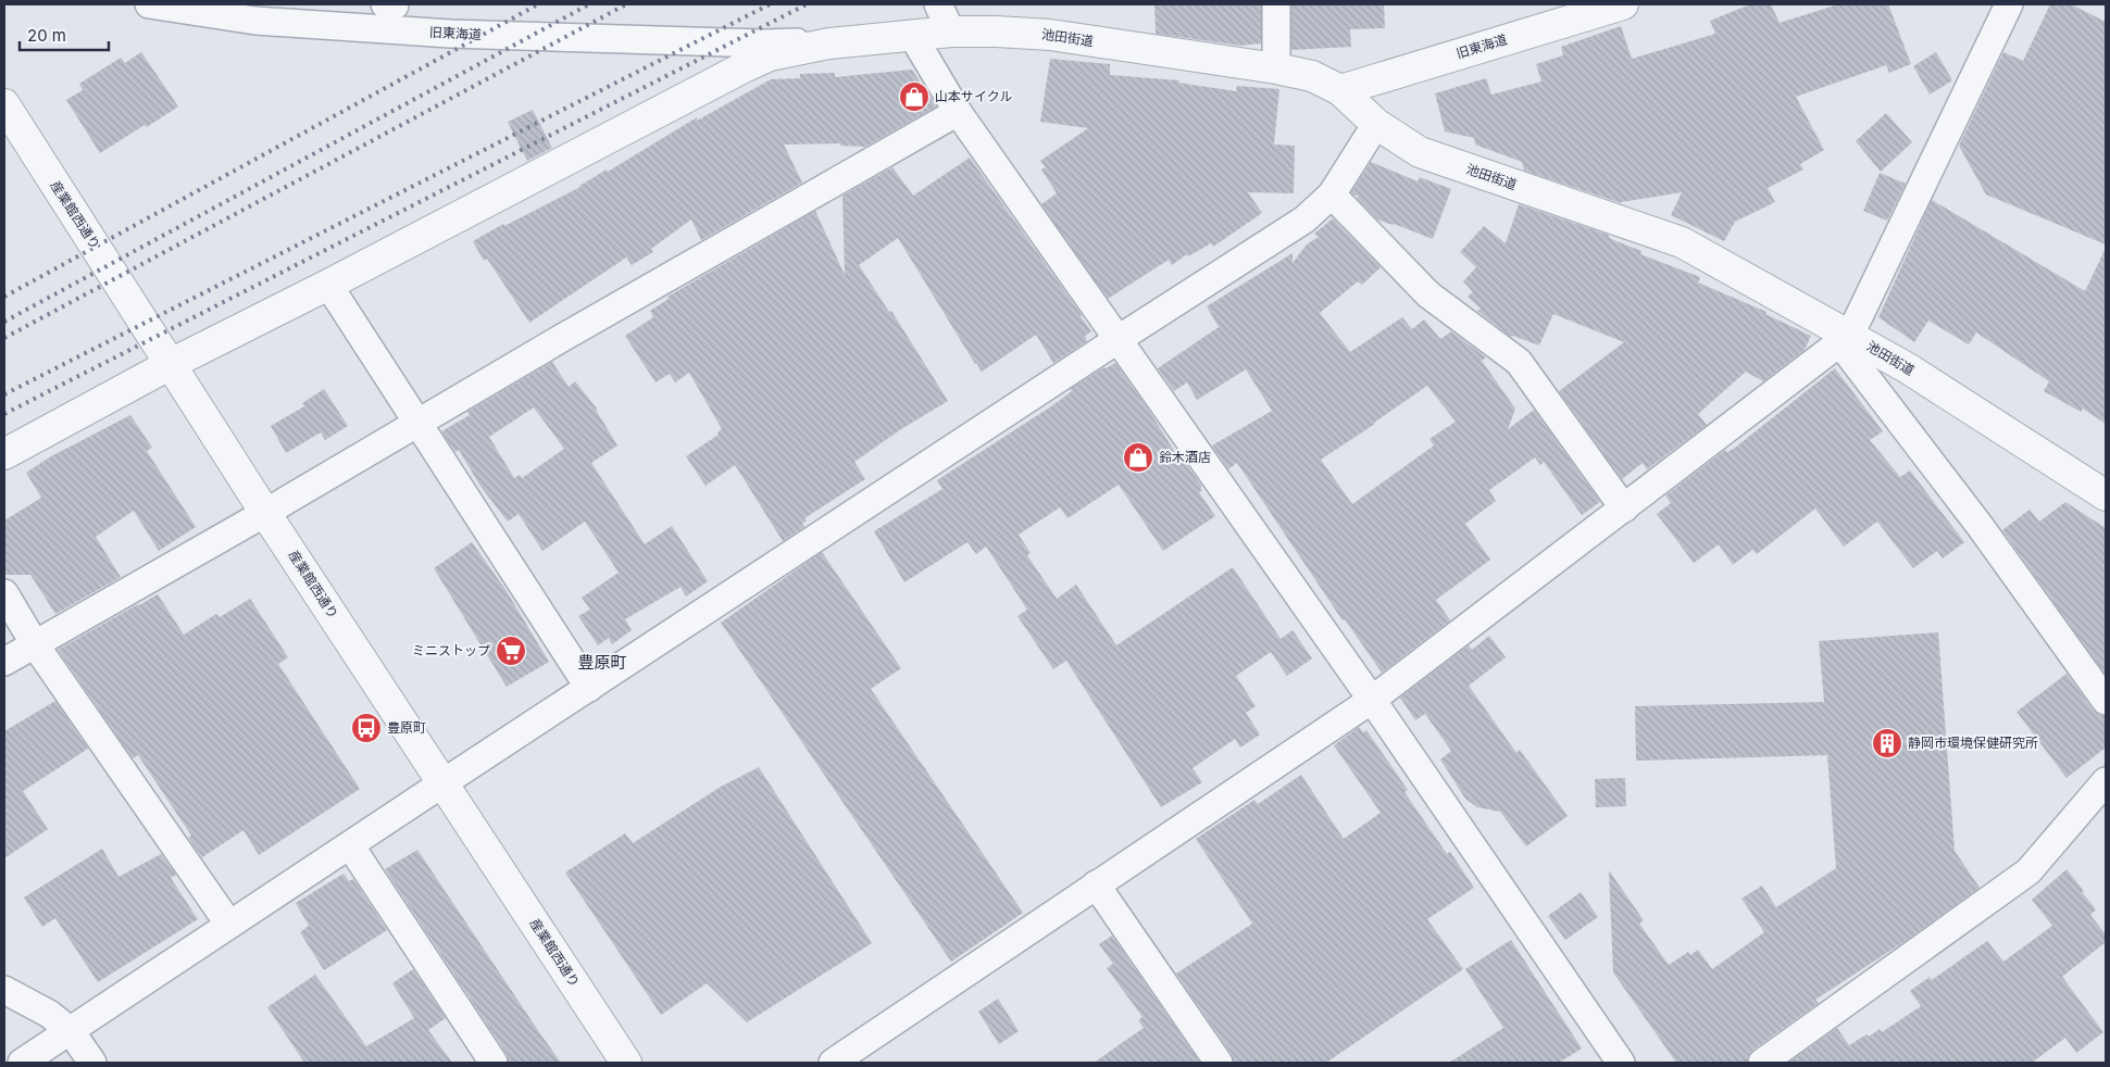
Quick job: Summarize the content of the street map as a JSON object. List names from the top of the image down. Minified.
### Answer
{"streets":{"street":["旧東海道","池田街道","産業館西通り"]},"crossings":[["旧東海道","池田街道"],["池田街道","産業館西通り"]],"districts":["豊原町"],"places":{"shop":["山本サイクル","鈴木酒店"],"supermarket":["ミニストップ"],"bus stop":["豊原町"],"building":["静岡市環境保健研究所"]},"scale_bar":"20 m"}
